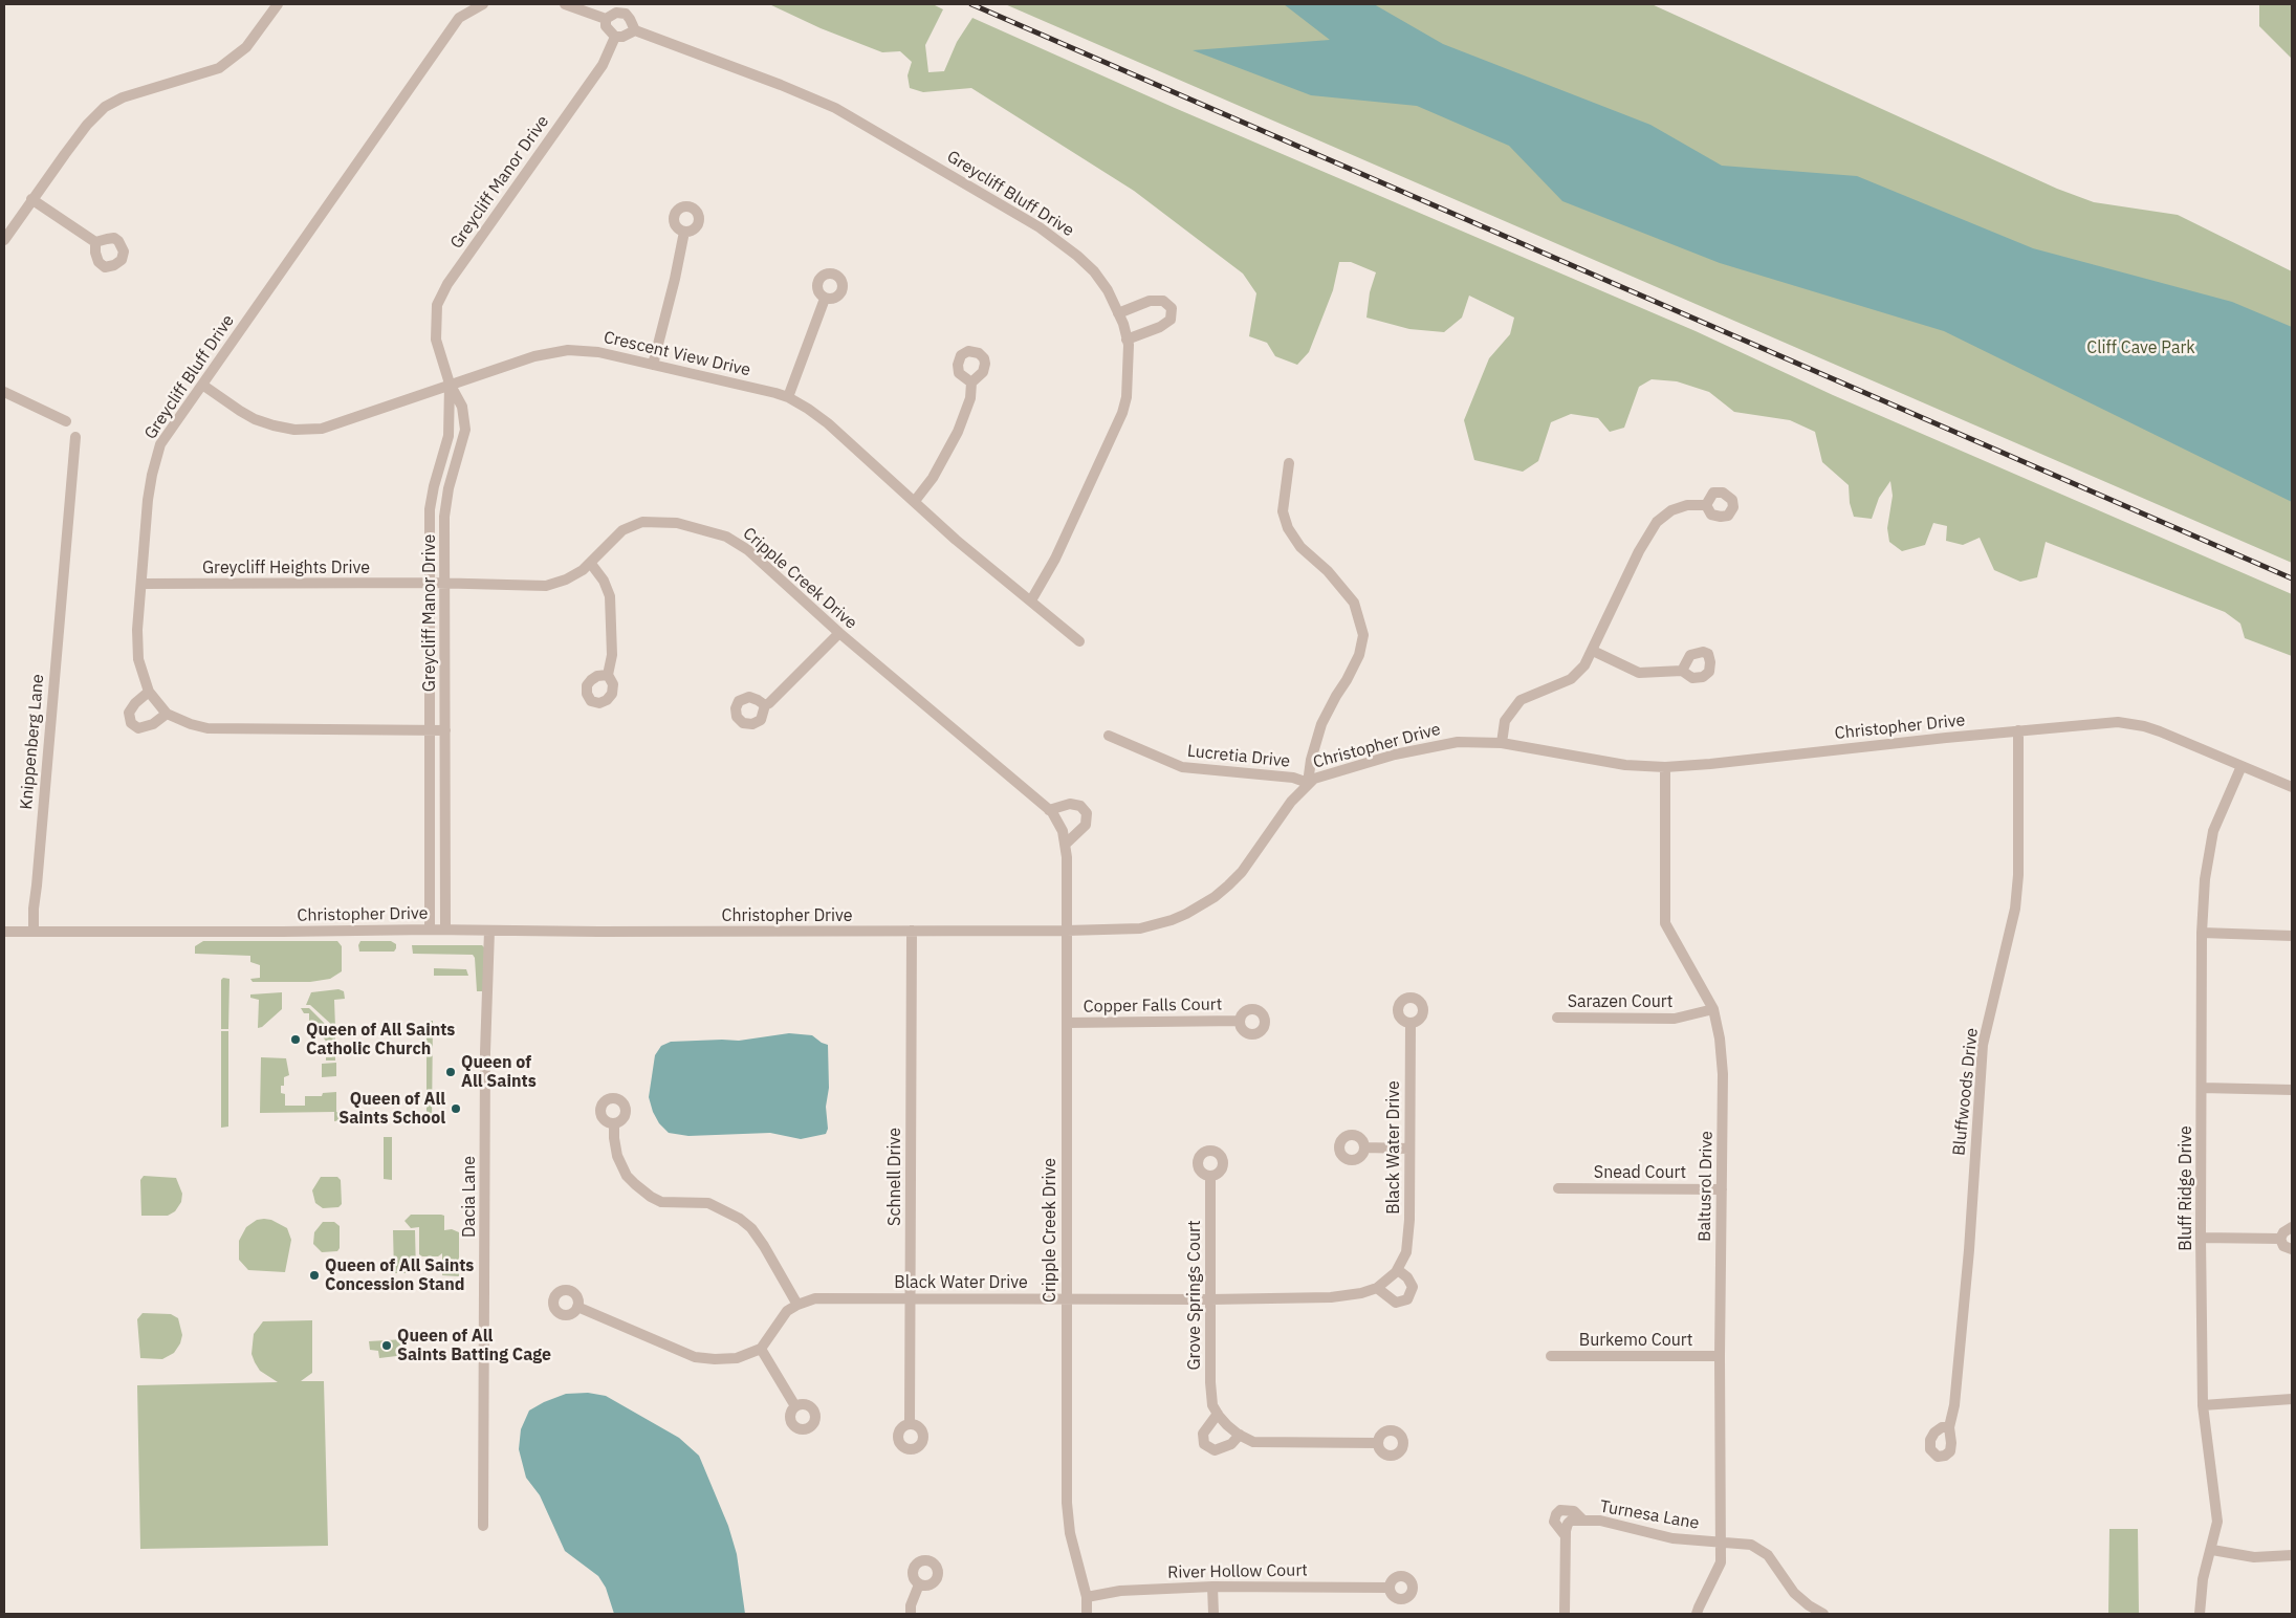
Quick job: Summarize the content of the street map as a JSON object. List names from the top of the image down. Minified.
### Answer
{"streets":{"street":["Greycliff Manor Drive","Greycliff Bluff Drive","Crescent View Drive","Greycliff Heights Drive","Cripple Creek Drive","Christopher Drive","Knippenberg Lane","Lucretia Drive","Sarazen Court","Copper Falls Court","Bluffwoods Drive","Black Water Drive","Snead Court","Schnell Drive","Baltusrol Drive","Bluff Ridge Drive","Dacia Lane","Grove Springs Court","Burkemo Court","Turnesa Lane","River Hollow Court"]},"crossings":[["Greycliff Manor Drive","Greycliff Bluff Drive"],["Greycliff Manor Drive","Crescent View Drive"],["Greycliff Manor Drive","Greycliff Heights Drive"],["Greycliff Manor Drive","Cripple Creek Drive"],["Greycliff Manor Drive","Christopher Drive"],["Greycliff Bluff Drive","Crescent View Drive"],["Greycliff Bluff Drive","Greycliff Heights Drive"],["Greycliff Heights Drive","Cripple Creek Drive"],["Cripple Creek Drive","Christopher Drive"],["Cripple Creek Drive","Copper Falls Court"],["Cripple Creek Drive","Black Water Drive"],["Cripple Creek Drive","River Hollow Court"],["Christopher Drive","Knippenberg Lane"],["Christopher Drive","Lucretia Drive"],["Christopher Drive","Bluffwoods Drive"],["Christopher Drive","Schnell Drive"],["Christopher Drive","Baltusrol Drive"],["Christopher Drive","Bluff Ridge Drive"],["Christopher Drive","Dacia Lane"],["Sarazen Court","Baltusrol Drive"],["Black Water Drive","Schnell Drive"],["Black Water Drive","Grove Springs Court"],["Snead Court","Baltusrol Drive"],["Baltusrol Drive","Burkemo Court"],["Baltusrol Drive","Turnesa Lane"]],"parks":["Cliff Cave Park"],"places":["Queen of All Saints Catholic Church","Queen of All Saints","Queen of All Saints School","Queen of All Saints Concession Stand","Queen of All Saints Batting Cage"]}
